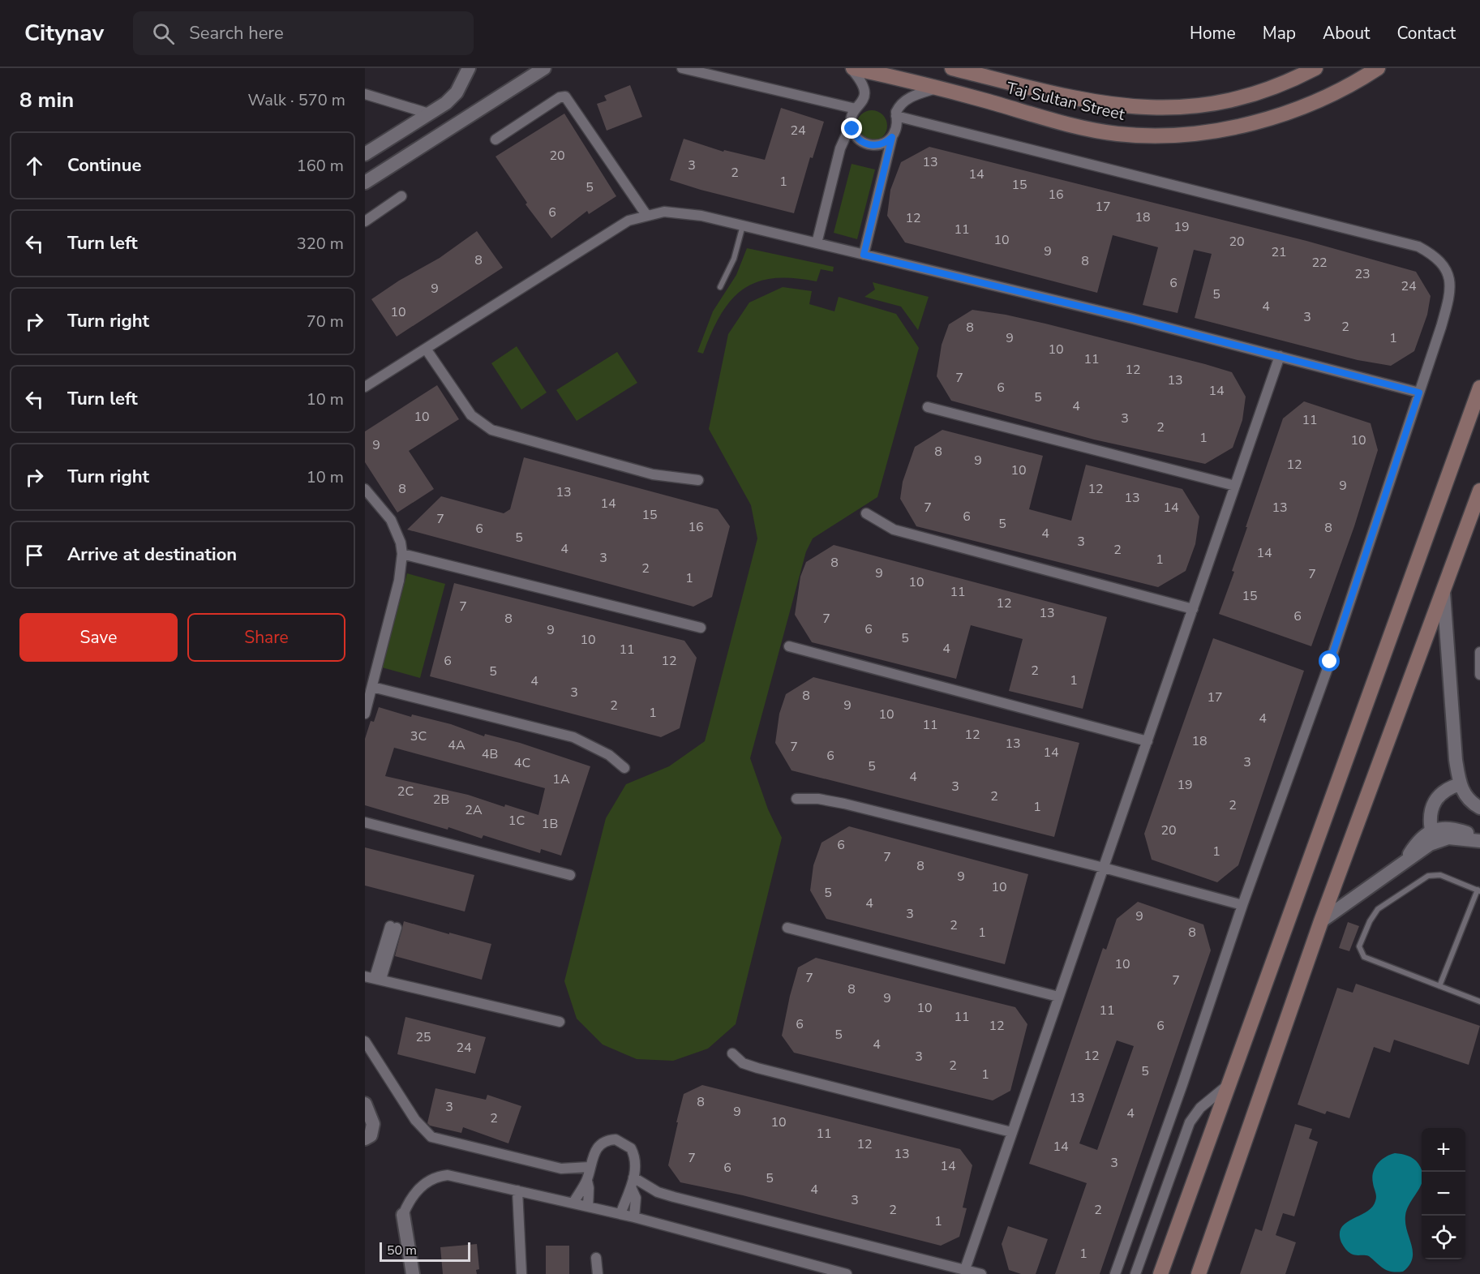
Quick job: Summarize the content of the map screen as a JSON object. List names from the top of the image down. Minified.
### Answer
{"streets":{"main road":["Taj Sultan Street"]},"house_numbers":["24","20","13","3","2","14","1","15","5","16","17","6","18","12","19","11","10","20","9","21","8","8","22","23","6","24","9","5","4","10","3","2","8","9","1","10","11","12","7","13","6","14","5","4","10","3","11","2","1","10","9","8","9","12","10","9","8","12","13","13","14","7","14","13","15","6","7","5","16","8","6","4","5","3","4","2","14","3","1","8","2","9","7","1","10","11","15","12","7","13","6","8","7","6","9","5","10","4","11","6","12","2","5","1","4","3","8","17","2","9","1","10","4","11","12","3C","18","13","4A","7","14","4B","6","3","4C","5","4","1A","19","3","2C","2","2B","2","1","2A","1C","1B","20","6","1","7","8","9","10","5","4","3","9","2","1","8","10","7","7","8","9","10","11","11","6","12","6","5","25","4","24","12","3","2","5","1","13","8","3","9","4","2","10","11","12","14","13","7","3","14","6","5","4","3","2","2","1","1"],"scale_bar":"50 m","page":{"header":"Citynav","search":"Search here","nav":["Home","Map","About","Contact"],"heading":["8 min","Walk · 570 m"],"list":[["Continue","160 m"],["Turn left","320 m"],["Turn right","70 m"],["Turn left","10 m"],["Turn right","10 m"],"Arrive at destination"],"buttons":["Save","Share"],"map_buttons":["+","−"],"scale":"50 m"}}
